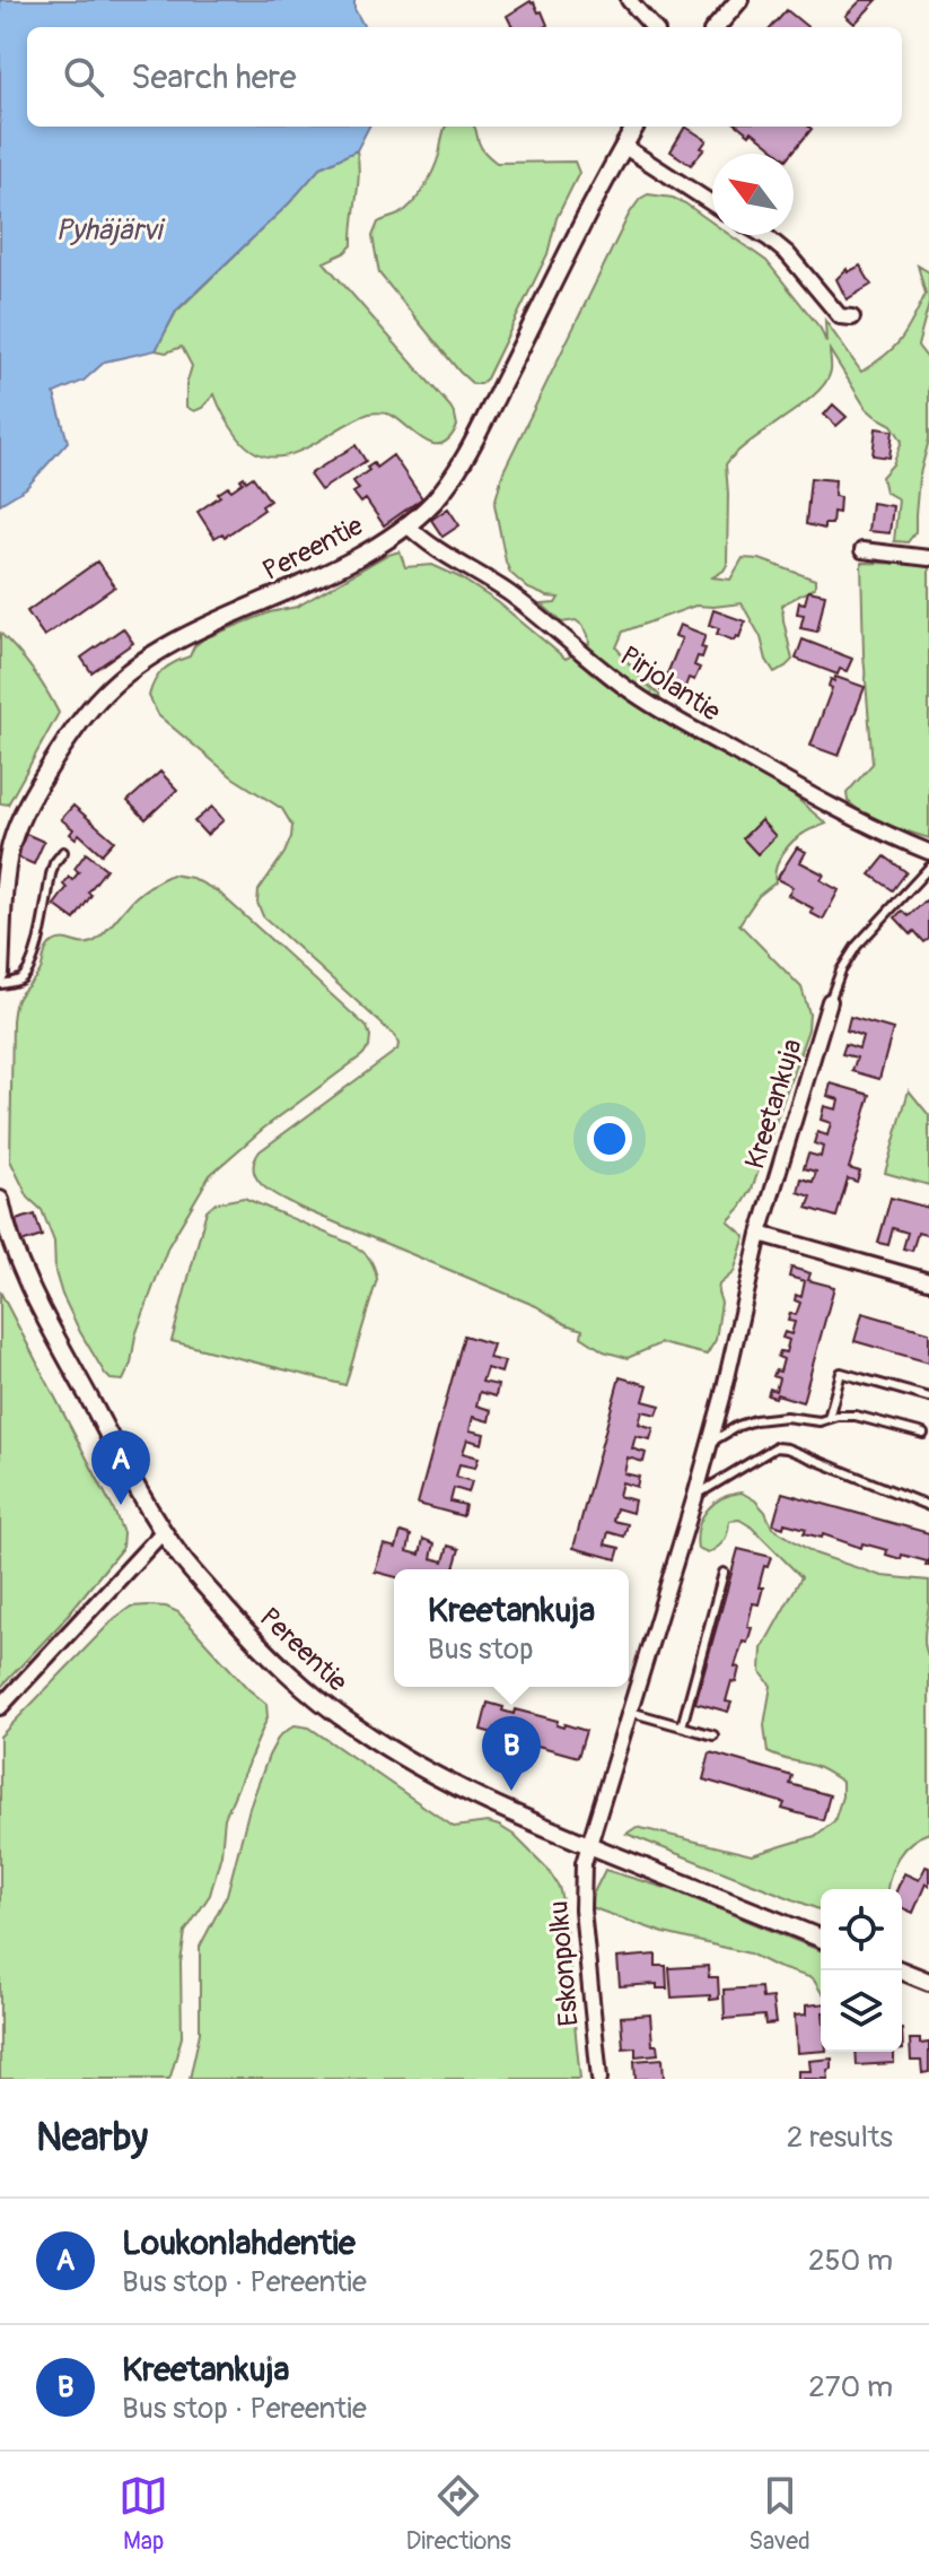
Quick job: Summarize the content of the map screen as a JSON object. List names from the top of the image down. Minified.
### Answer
{"streets":{"street":["Pereentie","Pirjolantie","Kreetankuja","Eskonpolku"]},"crossings":[["Pereentie","Pirjolantie"],["Pereentie","Kreetankuja"],["Pereentie","Eskonpolku"],["Kreetankuja","Eskonpolku"]],"water":["Pyhäjärvi"],"north":"top left","page":{"search":"Search here","pins":["A","B"],"popup":["Kreetankuja","Bus stop"],"heading":["Nearby","2 results"],"list":[{"mark":"A","name":"Loukonlahdentie","note":"Bus stop · Pereentie","value":"250 m"},{"mark":"B","name":"Kreetankuja","note":"Bus stop · Pereentie","value":"270 m"}],"nav":["Map","Directions","Saved"]}}
